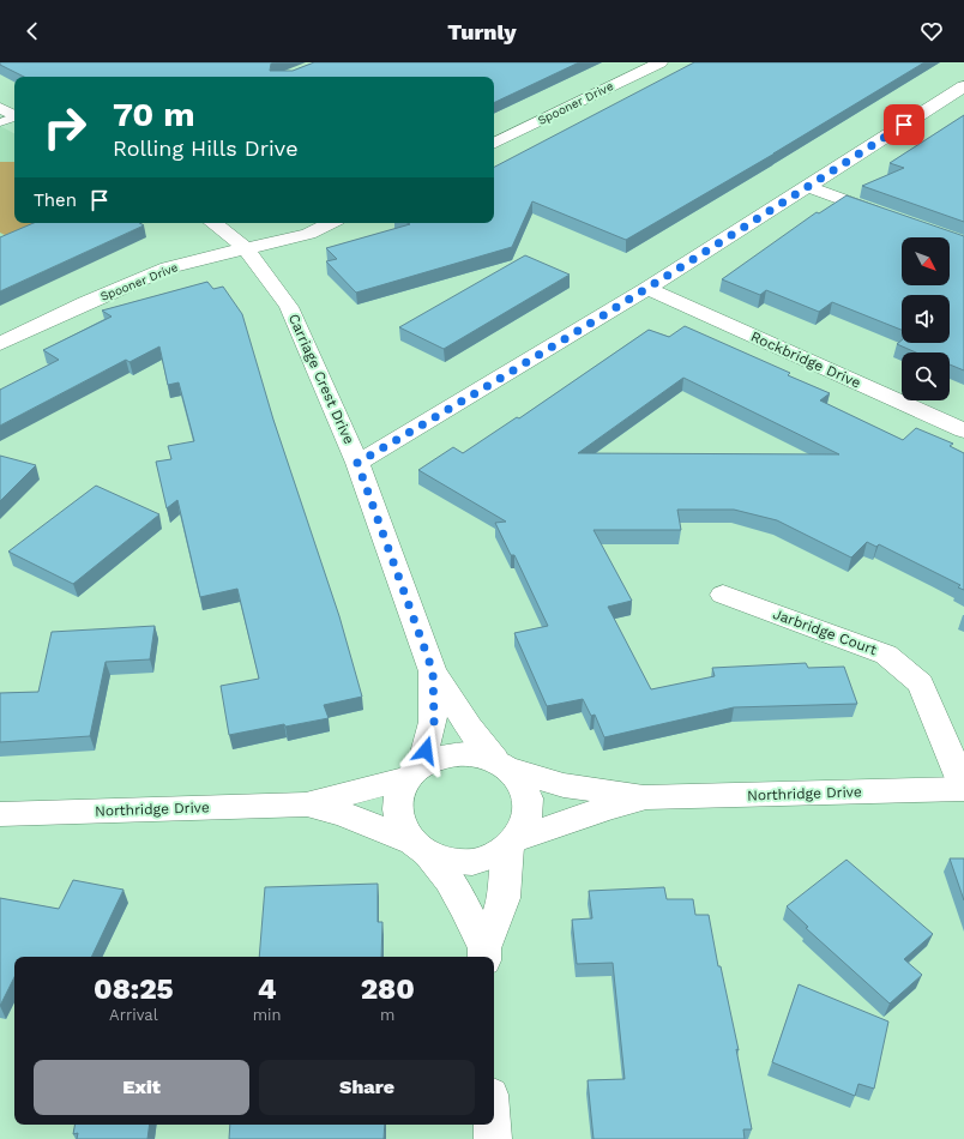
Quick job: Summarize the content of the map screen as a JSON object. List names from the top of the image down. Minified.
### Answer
{"streets":{"street":["Spooner Drive","Rockbridge Drive","Carriage Crest Drive","Jarbridge Court","Northridge Drive"]},"crossings":[["Spooner Drive","Carriage Crest Drive"],["Carriage Crest Drive","Northridge Drive"],["Jarbridge Court","Northridge Drive"]],"north":"bottom right","page":{"header":"Turnly","turn":["70 m","Rolling Hills Drive"],"then":"Then","eta":["08:25","Arrival","4","min","280","m"],"buttons":["Exit","Share"]}}
